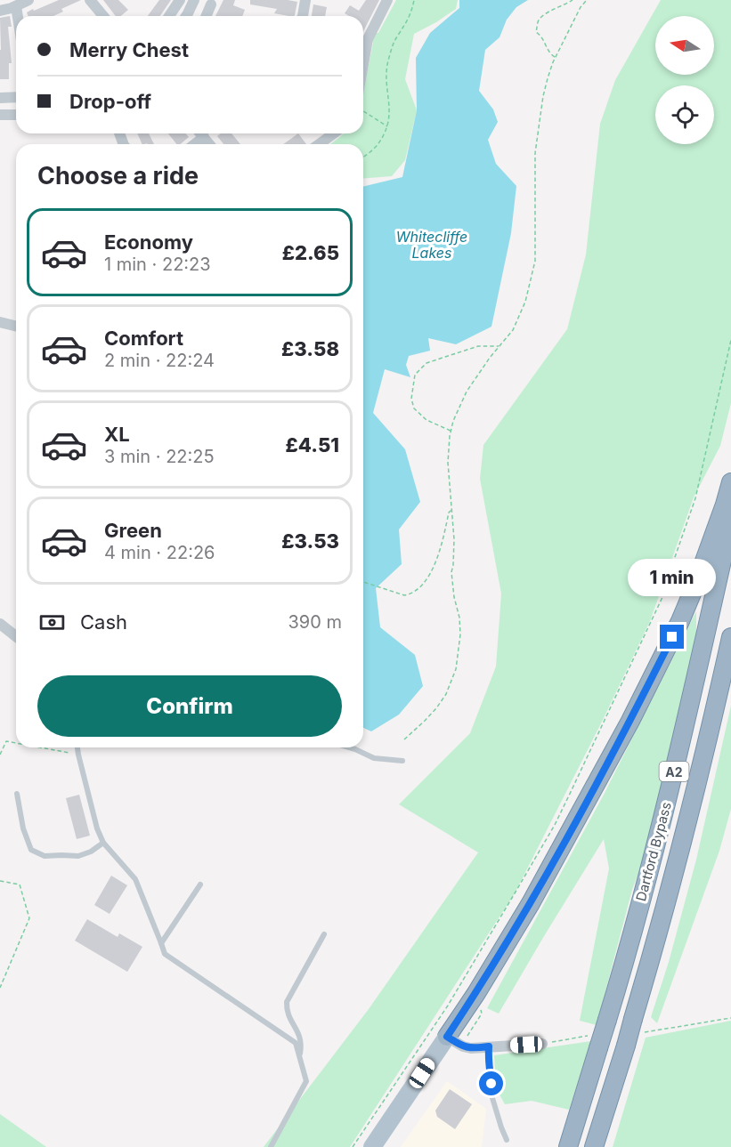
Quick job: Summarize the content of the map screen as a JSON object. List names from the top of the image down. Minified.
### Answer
{"streets":{"highway":["A2","Dartford Bypass"]},"water":["Whitecliffe Lakes"],"north":"left","page":{"banner":["Merry Chest","Drop-off"],"heading":"Choose a ride","list":[{"name":"Economy","note":"1 min · 22:23","value":"£2.65"},{"name":"Comfort","note":"2 min · 22:24","value":"£3.58"},{"name":"XL","note":"3 min · 22:25","value":"£4.51"},{"name":"Green","note":"4 min · 22:26","value":"£3.53"}],"bubble":"1 min","pay":["Cash","390 m"],"buttons":"Confirm"}}
